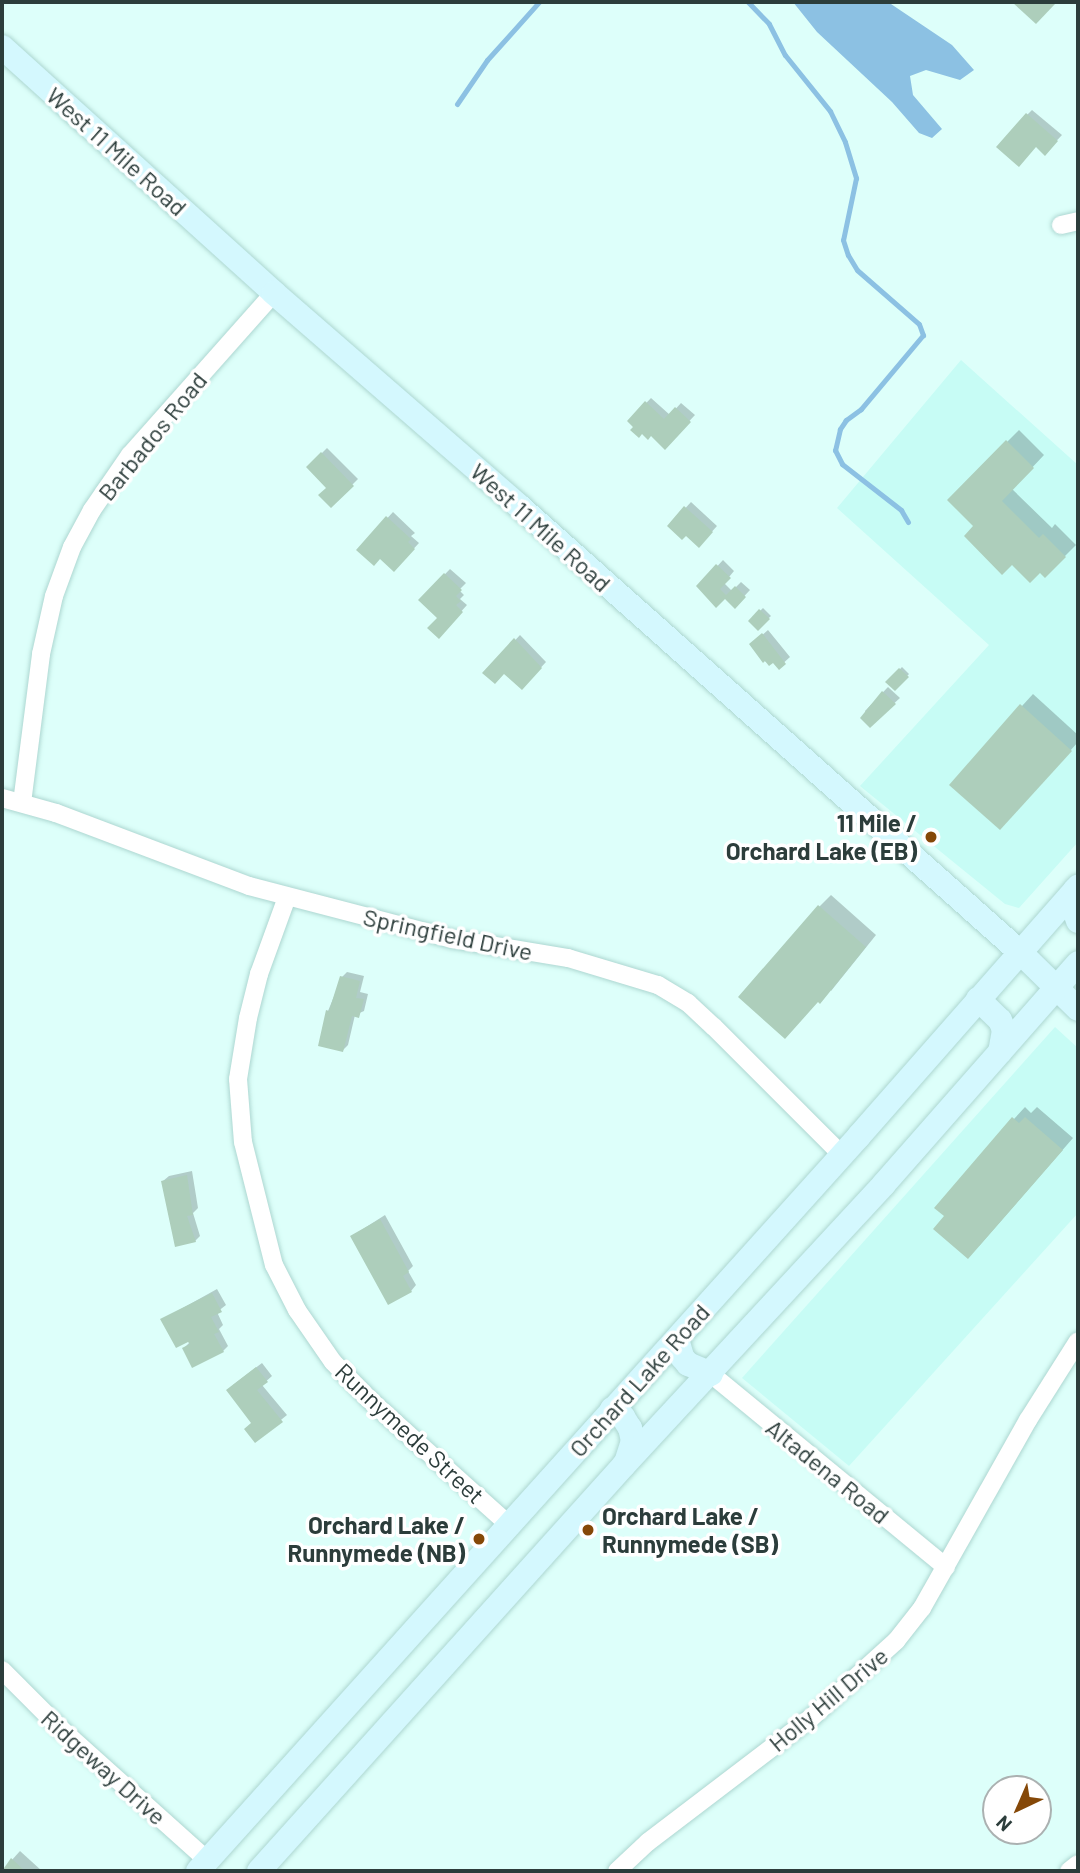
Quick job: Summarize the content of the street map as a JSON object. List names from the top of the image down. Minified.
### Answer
{"streets":{"main road":["West 11 Mile Road","Orchard Lake Road"],"street":["Barbados Road","Springfield Drive","Runnymede Street","Altadena Road","Holly Hill Drive","Ridgeway Drive"]},"crossings":[["West 11 Mile Road","Barbados Road"],["West 11 Mile Road","Orchard Lake Road"],["Barbados Road","Springfield Drive"],["Springfield Drive","Orchard Lake Road"],["Springfield Drive","Runnymede Street"],["Orchard Lake Road","Runnymede Street"],["Orchard Lake Road","Altadena Road"],["Orchard Lake Road","Ridgeway Drive"],["Altadena Road","Holly Hill Drive"]],"places":["11 Mile / Orchard Lake (EB)","Orchard Lake / Runnymede (SB)","Orchard Lake / Runnymede (NB)"],"north":"bottom left"}
